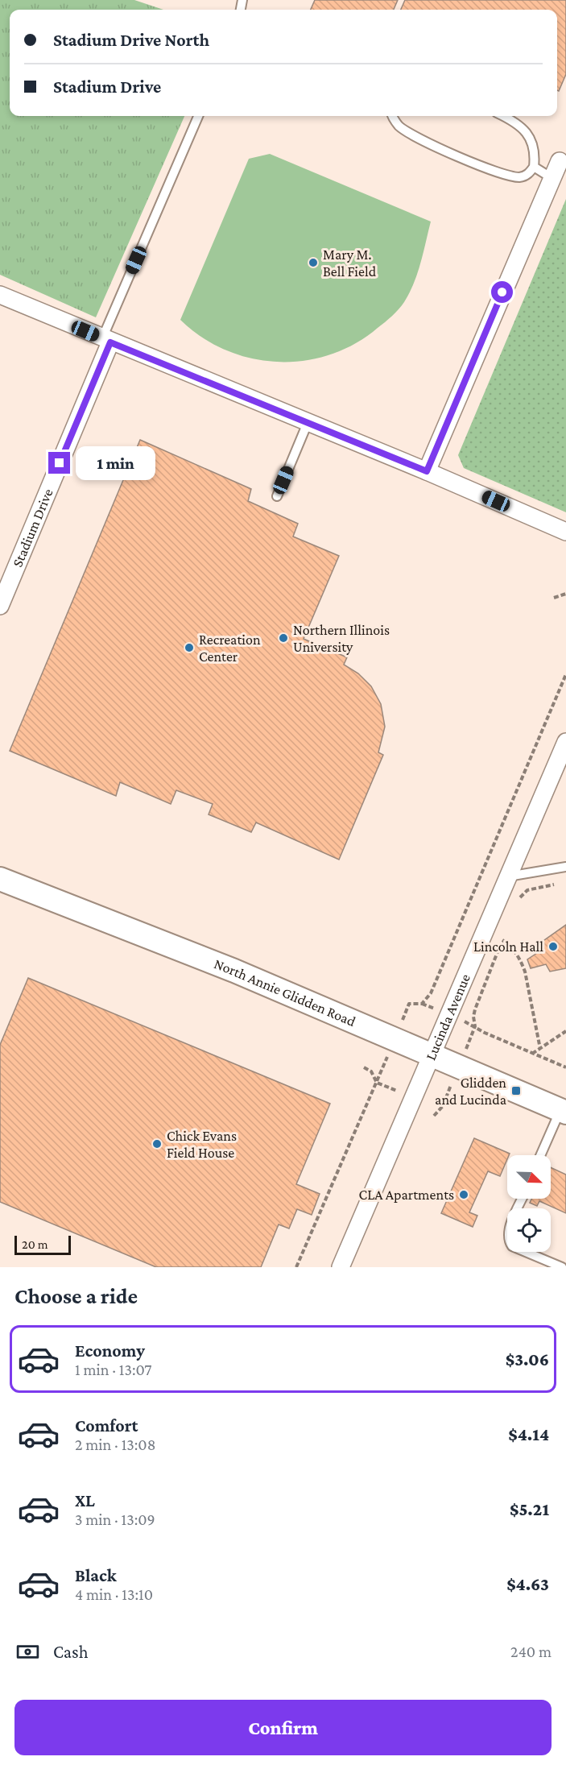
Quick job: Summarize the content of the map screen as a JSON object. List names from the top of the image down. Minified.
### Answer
{"streets":{"main road":["North Annie Glidden Road"],"street":["Stadium Drive","Lucinda Avenue"]},"crossings":[["North Annie Glidden Road","Lucinda Avenue"]],"places":{"other":["Mary M. Bell Field","Northern Illinois University","Recreation Center","Lincoln Hall","Chick Evans Field House","CLA Apartments"],"transit":["Glidden and Lucinda"]},"scale_bar":"20 m","north":"bottom right","page":{"banner":["Stadium Drive North","Stadium Drive"],"bubble":"1 min","scale":"20 m","heading":"Choose a ride","list":[{"name":"Economy","note":"1 min · 13:07","value":"$3.06"},{"name":"Comfort","note":"2 min · 13:08","value":"$4.14"},{"name":"XL","note":"3 min · 13:09","value":"$5.21"},{"name":"Black","note":"4 min · 13:10","value":"$4.63"}],"pay":["Cash","240 m"],"buttons":"Confirm"}}
